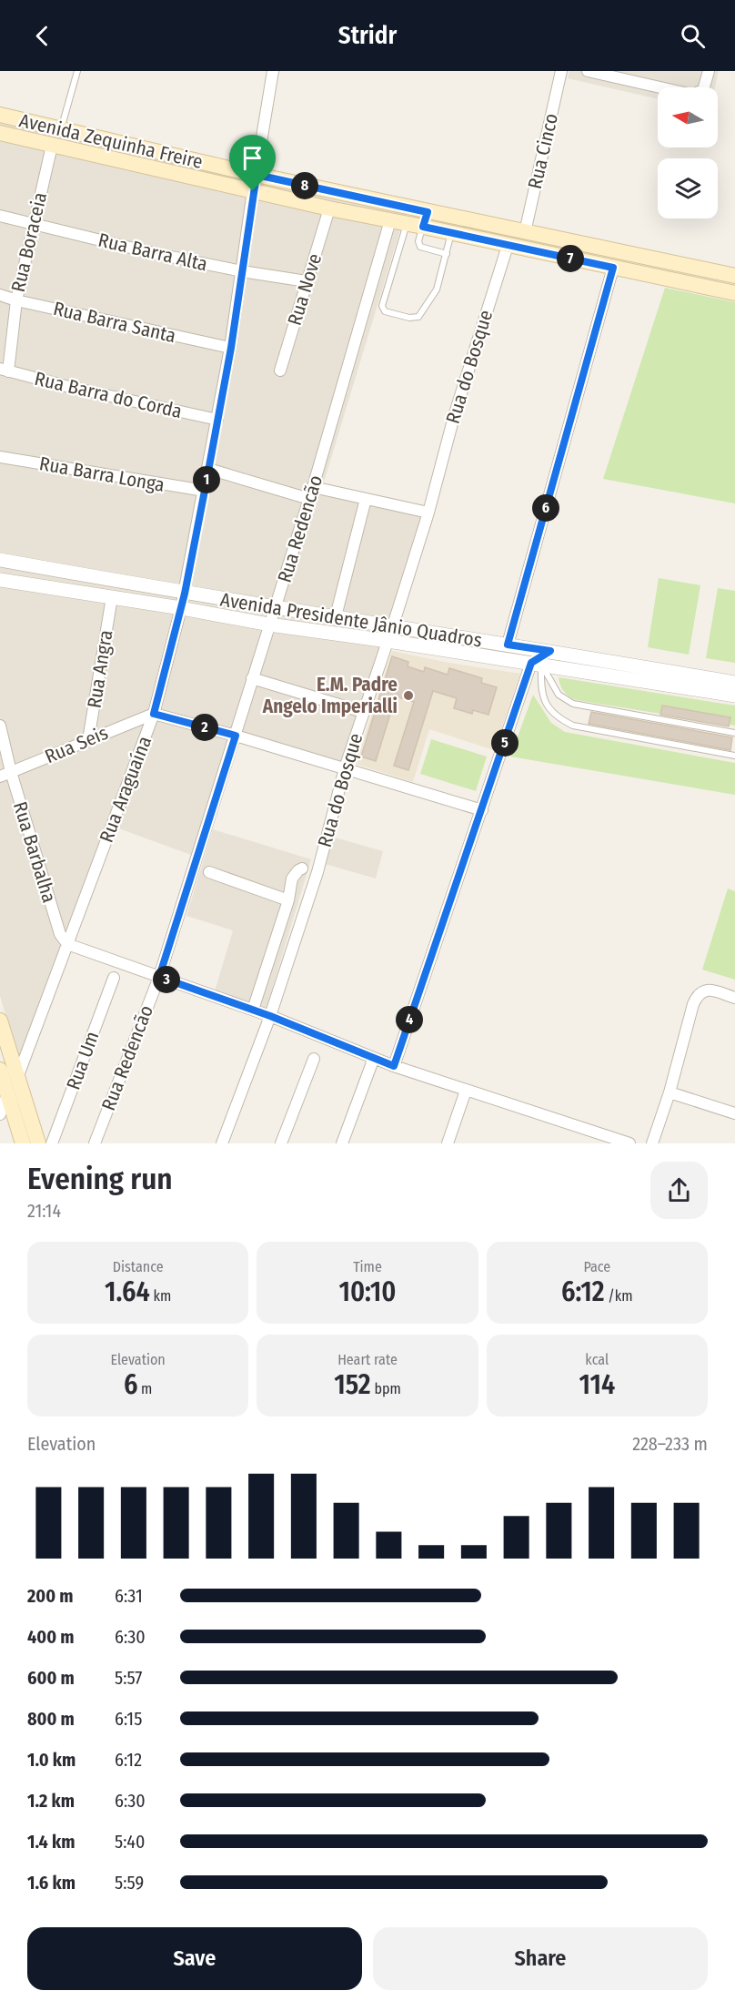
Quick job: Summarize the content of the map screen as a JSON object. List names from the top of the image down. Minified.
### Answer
{"streets":{"main road":["Avenida Zequinha Freire"],"street":["Rua Cinco","Rua Boraceia","Rua Barra Alta","Rua Nove","Rua Barra Santa","Rua do Bosque","Rua Barra do Corda","Rua Barra Longa","Rua Redencão","Avenida Presidente Jânio Quadros","Rua Angra","Rua Seis","Rua Araguaína","Rua Barbalha","Rua Um"]},"crossings":[["Avenida Zequinha Freire","Rua Cinco"],["Avenida Zequinha Freire","Rua Boraceia"],["Avenida Zequinha Freire","Rua Nove"],["Avenida Zequinha Freire","Rua do Bosque"],["Avenida Zequinha Freire","Rua Redencão"],["Avenida Zequinha Freire","Rua Araguaína"],["Rua Boraceia","Rua Barra Alta"],["Rua Boraceia","Rua Barra Santa"],["Rua Boraceia","Rua Barra do Corda"],["Rua Barra Alta","Rua Nove"],["Rua Barra Alta","Rua Araguaína"],["Rua Barra Santa","Rua Araguaína"],["Rua do Bosque","Avenida Presidente Jânio Quadros"],["Rua Barra do Corda","Rua Araguaína"],["Rua Barra Longa","Rua Araguaína"],["Rua Redencão","Avenida Presidente Jânio Quadros"],["Avenida Presidente Jânio Quadros","Rua Angra"],["Avenida Presidente Jânio Quadros","Rua Araguaína"],["Rua Angra","Rua Seis"],["Rua Seis","Rua Araguaína"],["Rua Seis","Rua Barbalha"],["Rua Araguaína","Rua Barbalha"]],"places":["E.M. Padre Angelo Imperialli"],"north":"left","page":{"header":"Stridr","pins":["8","7","1","6","2","5","3","4"],"heading":["Evening run","21:14"],"stats":[["Distance","1.64 km"],["Time","10:10"],["Pace","6:12 /km"],["Elevation","6 m"],["Heart rate","152 bpm"],["kcal","114"]],"chart":["Elevation","228–233 m"],"list":[{"name":"200 m","note":"6:31"},{"name":"400 m","note":"6:30"},{"name":"600 m","note":"5:57"},{"name":"800 m","note":"6:15"},{"name":"1.0 km","note":"6:12"},{"name":"1.2 km","note":"6:30"},{"name":"1.4 km","note":"5:40"},{"name":"1.6 km","note":"5:59"}],"buttons":["Save","Share"]}}
